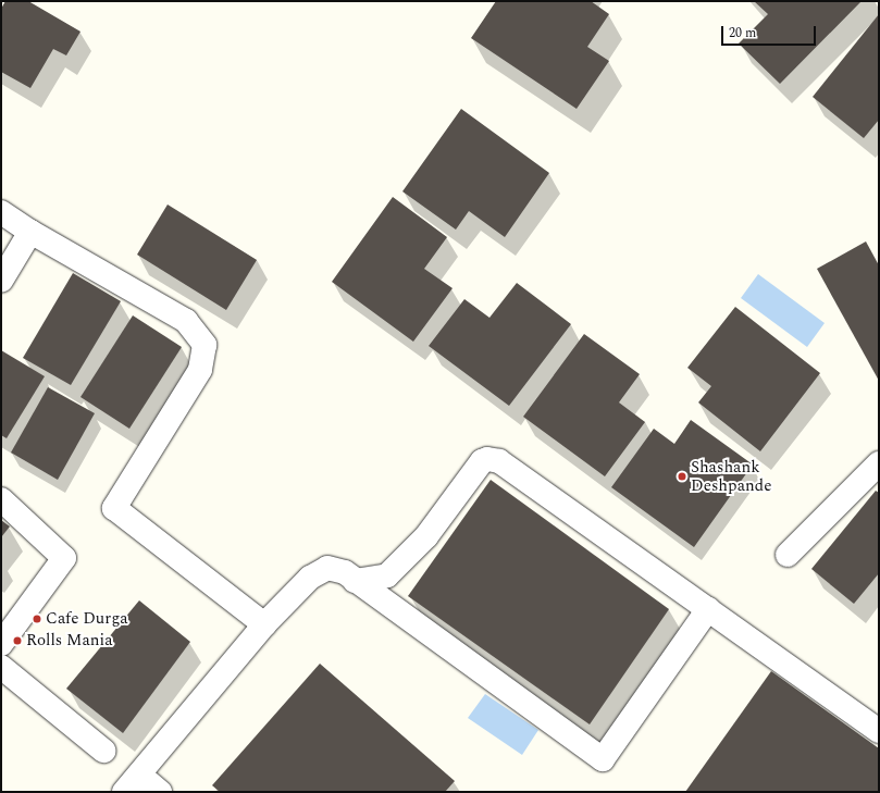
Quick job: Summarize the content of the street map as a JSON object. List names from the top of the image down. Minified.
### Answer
{"places":["Shashank Deshpande","Cafe Durga","Rolls Mania"],"scale_bar":"20 m"}
